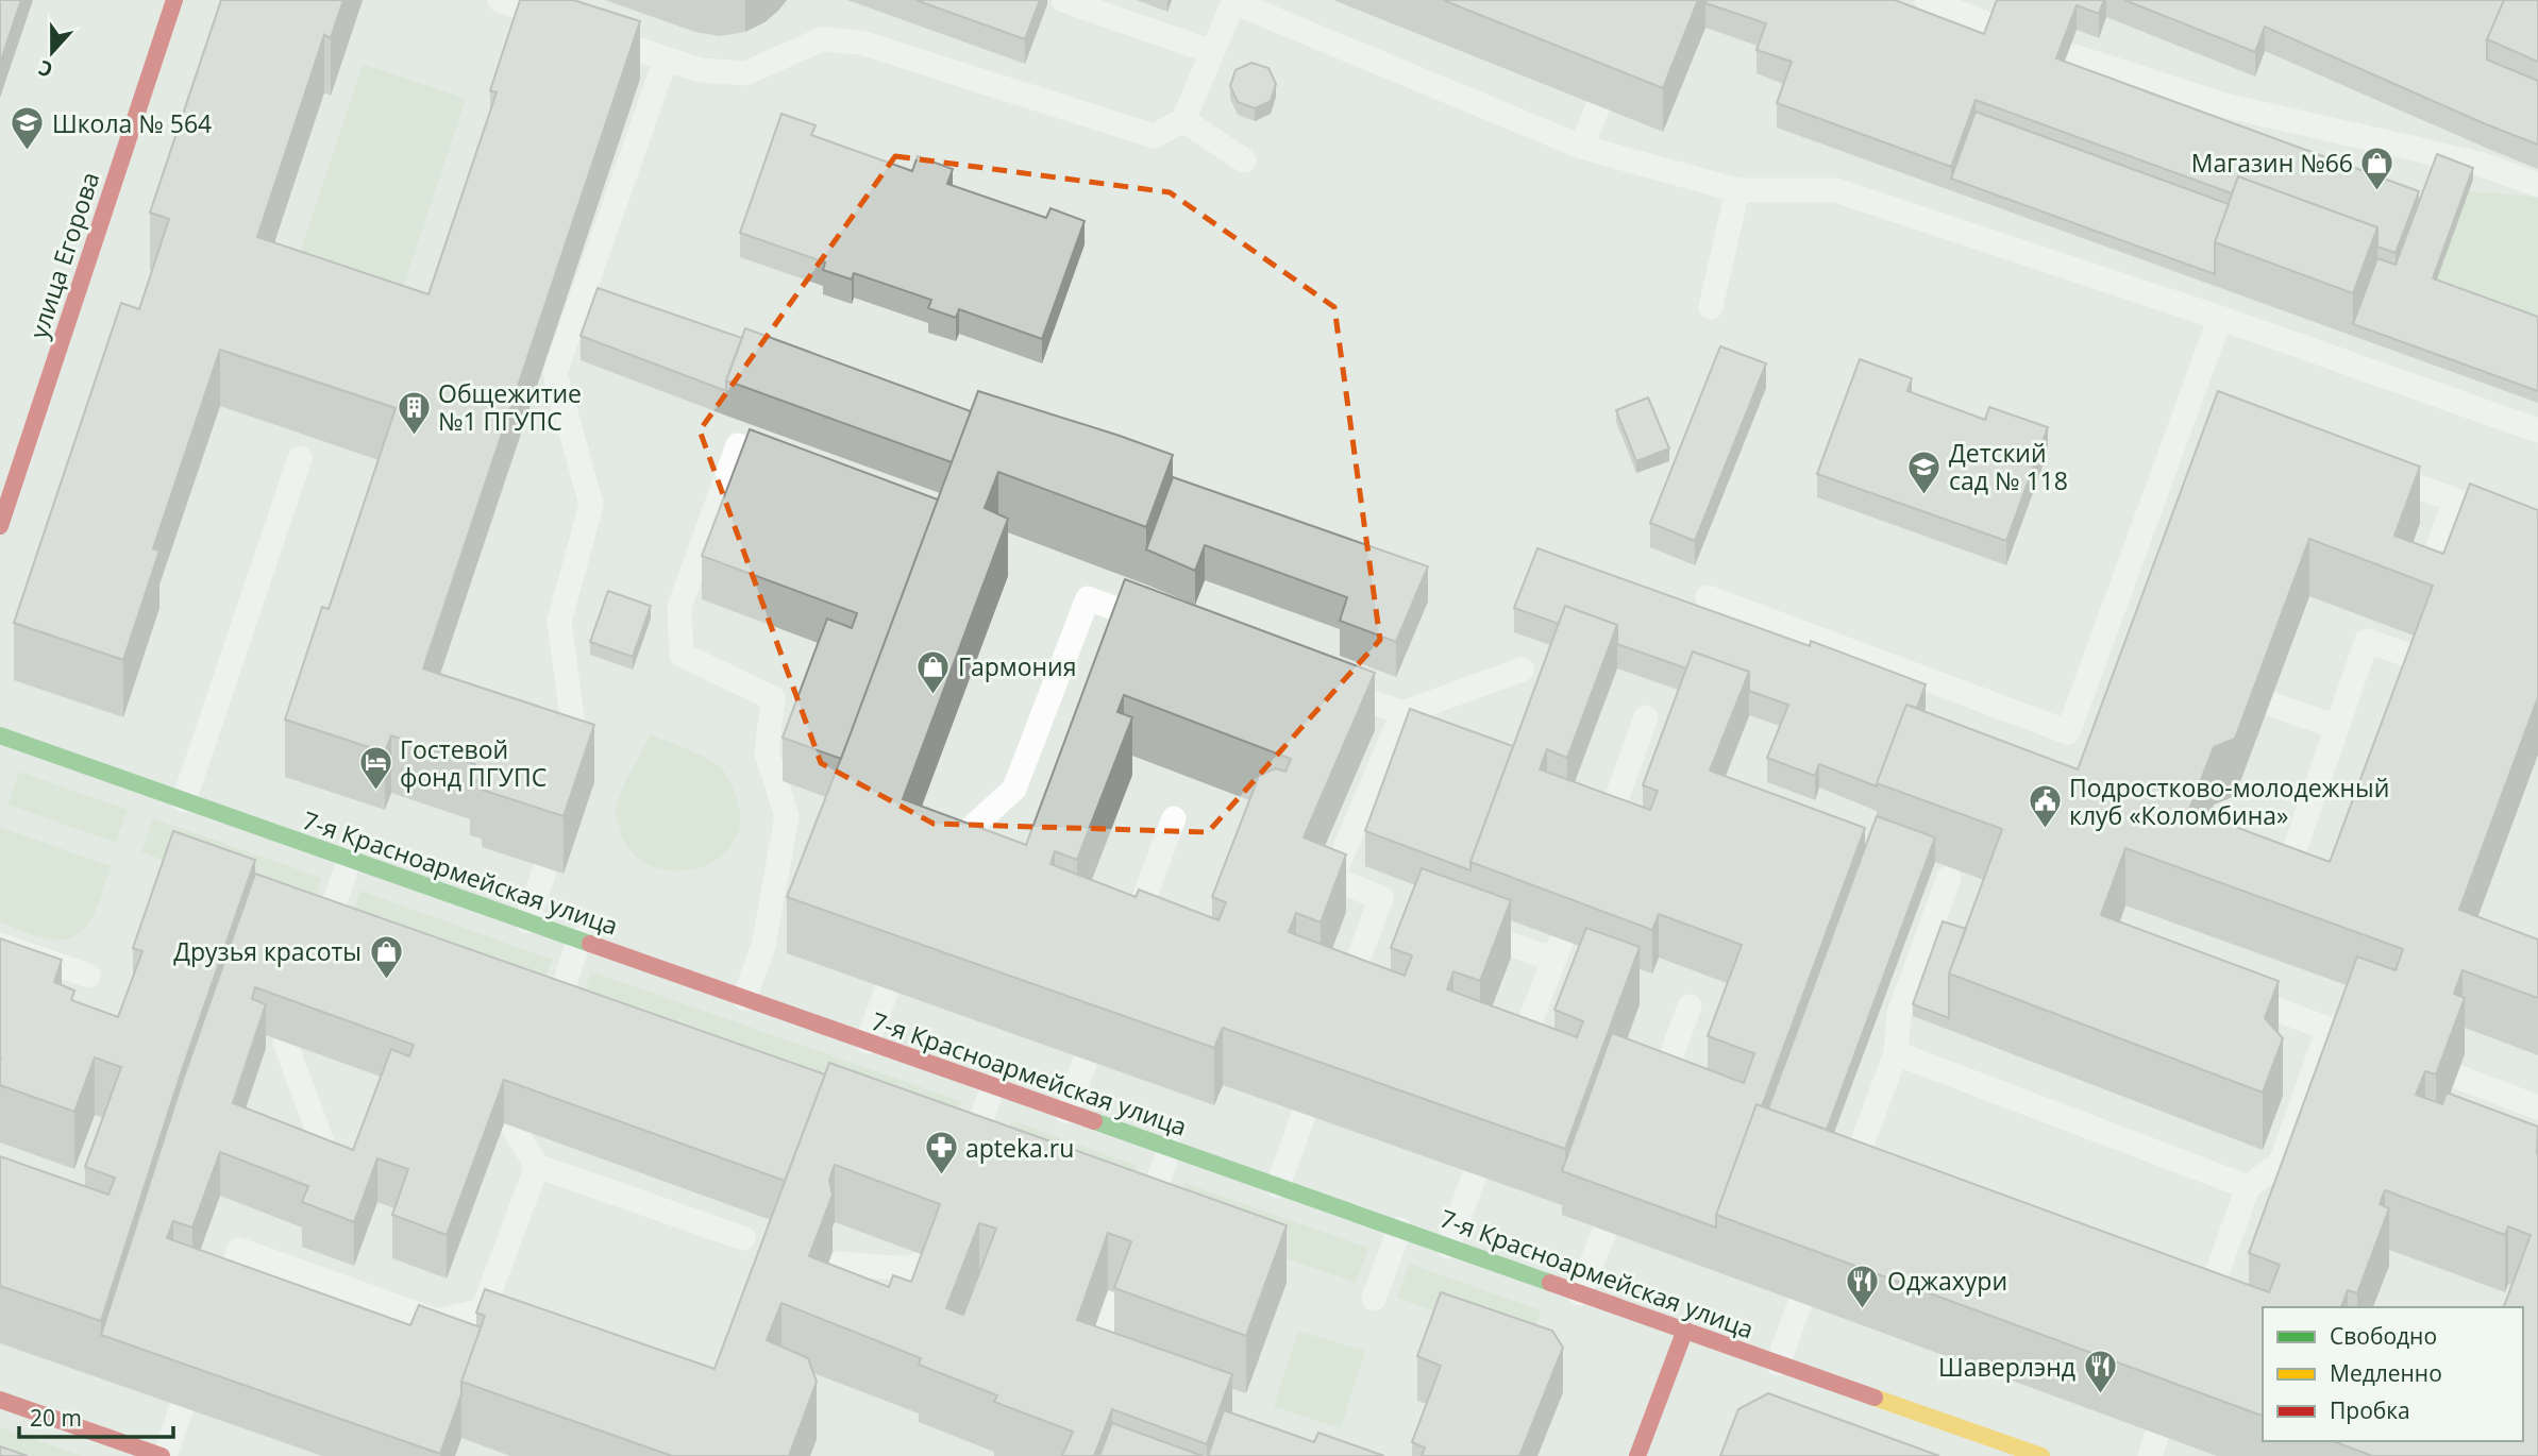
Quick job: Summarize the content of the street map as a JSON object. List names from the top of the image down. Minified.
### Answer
{"streets":{"street":["улица Егорова","7-я Красноармейская улица"]},"places":{"school or university":["Школа № 564","Детский сад № 118"],"shop":["Магазин №66","Гармония","Друзья красоты"],"building":["Общежитие №1 ПГУПС"],"hotel":["Гостевой фонд ПГУПС"],"public building":["Подростково-молодежный клуб «Коломбина»"],"pharmacy":["apteka.ru"],"restaurant":["Оджахури","Шаверлэнд"]},"legend":["Свободно","Медленно","Пробка"],"scale_bar":"20 m","north":"bottom"}
